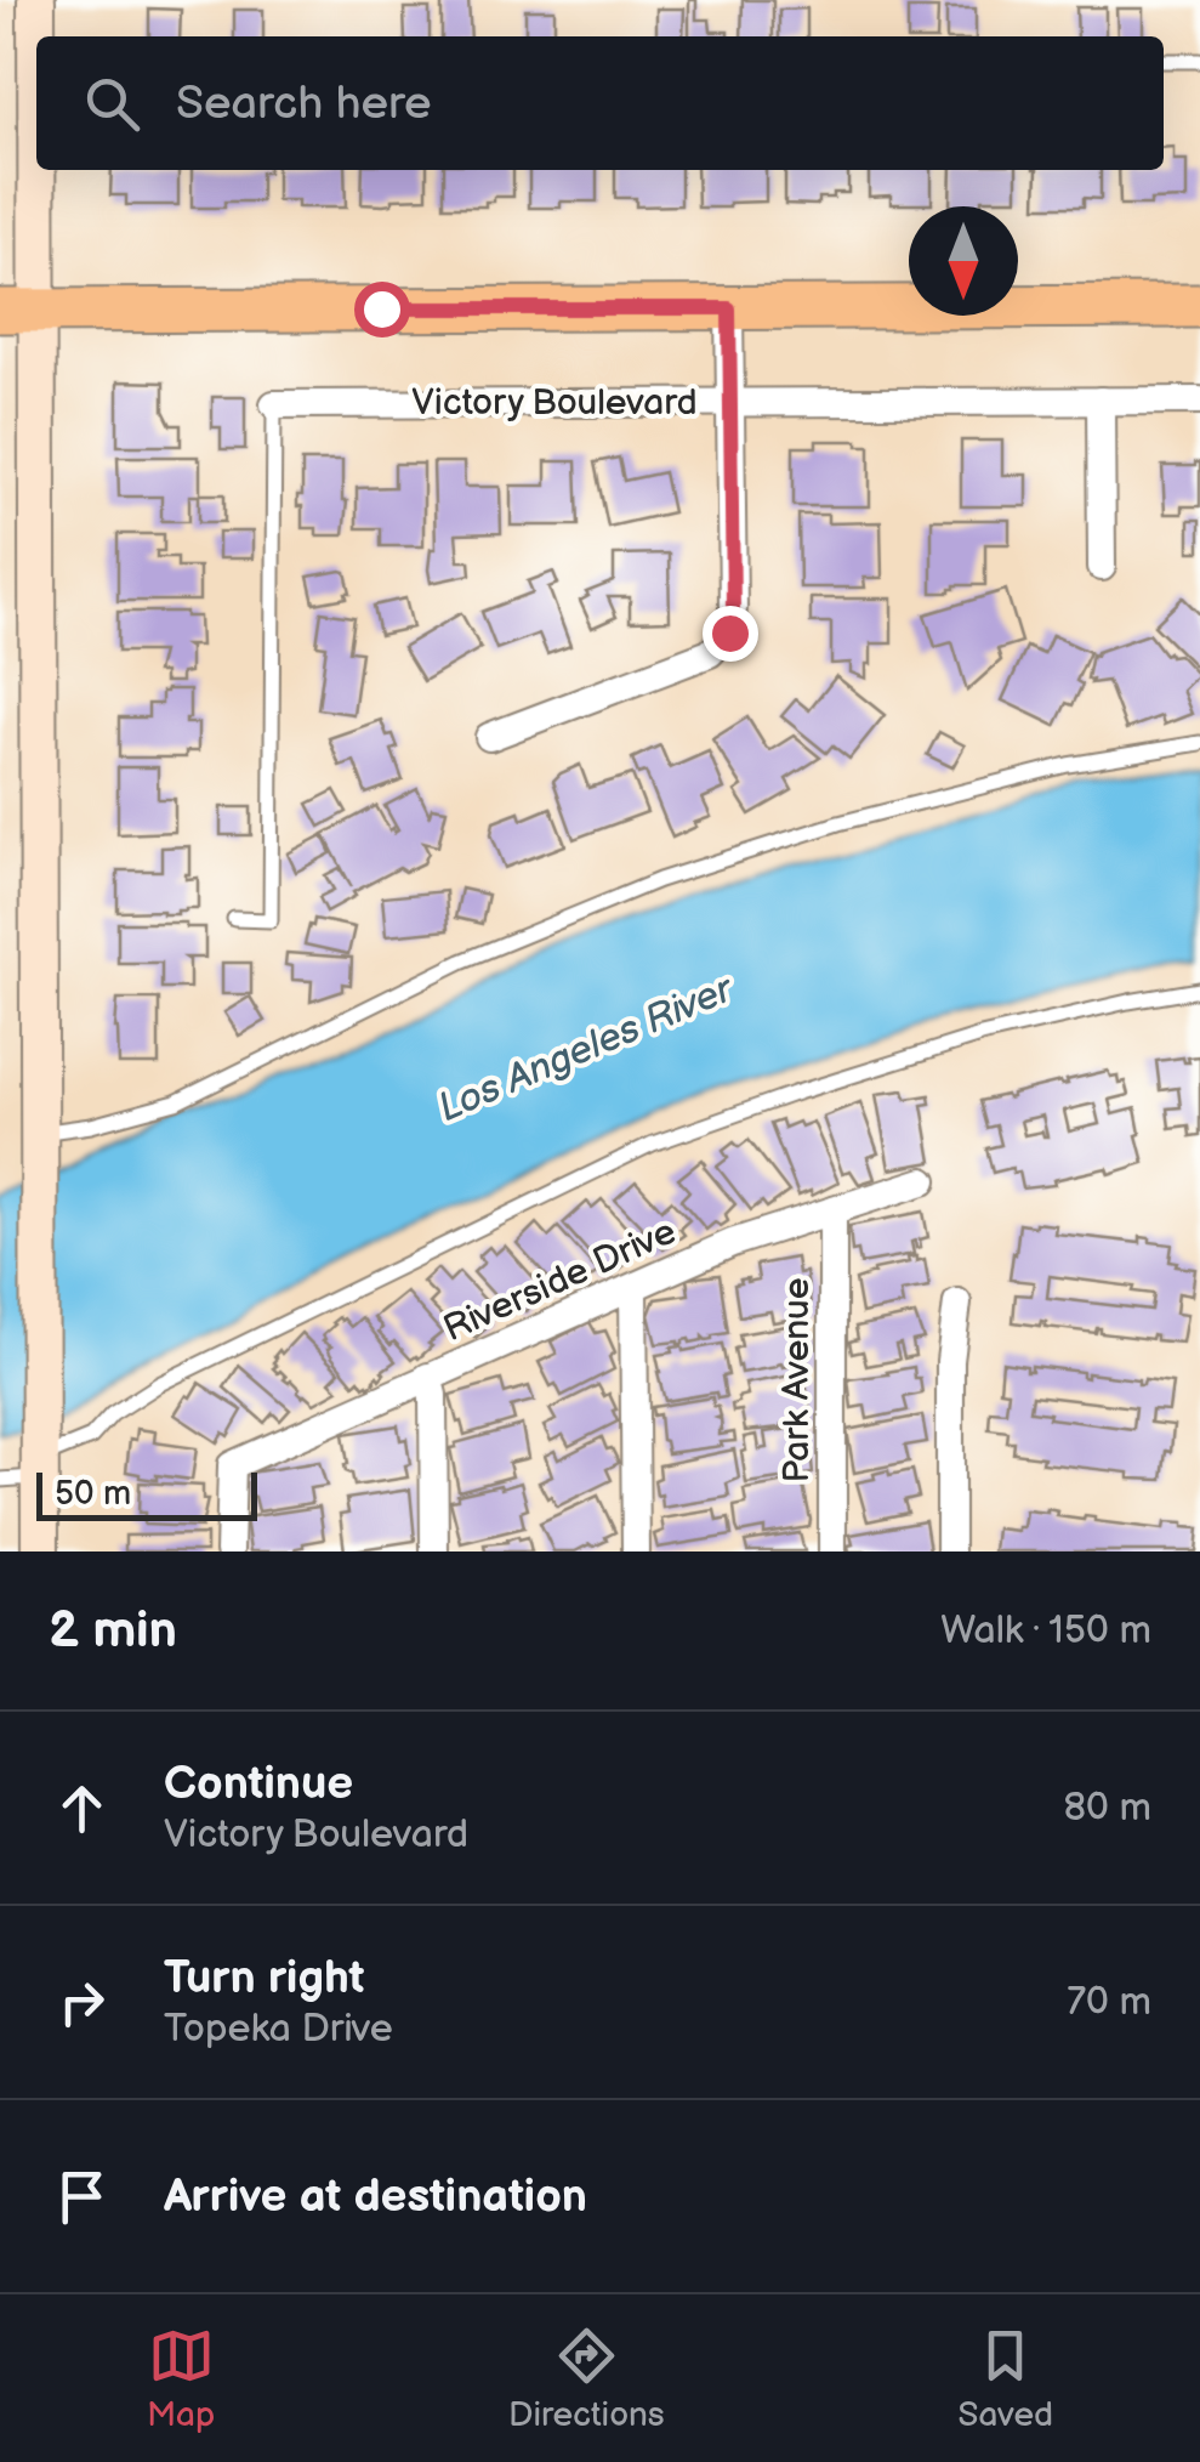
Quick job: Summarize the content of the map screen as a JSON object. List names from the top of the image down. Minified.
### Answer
{"streets":{"street":["Victory Boulevard","Riverside Drive","Park Avenue"]},"crossings":[["Riverside Drive","Park Avenue"]],"water":["Los Angeles River"],"scale_bar":"50 m","north":"bottom","page":{"search":"Search here","scale":"50 m","heading":["2 min","Walk · 150 m"],"list":[["Continue","Victory Boulevard","80 m"],["Turn right","Topeka Drive","70 m"],"Arrive at destination"],"nav":["Map","Directions","Saved"]}}
